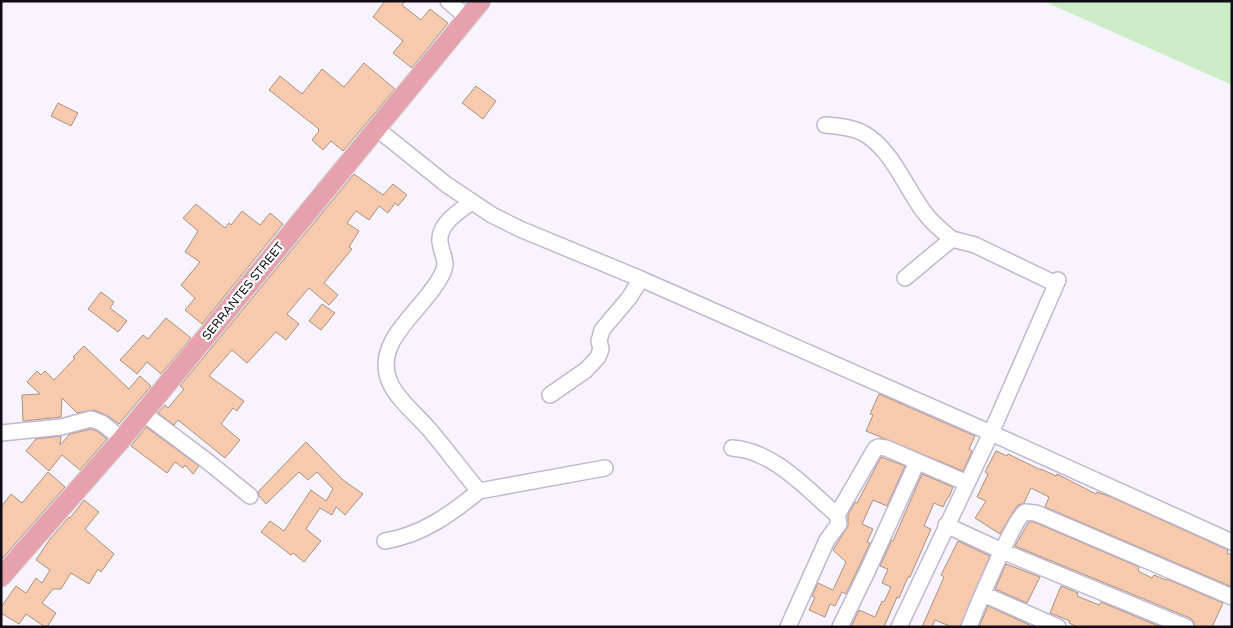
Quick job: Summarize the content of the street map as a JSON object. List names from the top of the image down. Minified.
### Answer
{"streets":{"main road":["SERRANTES STREET"]}}
